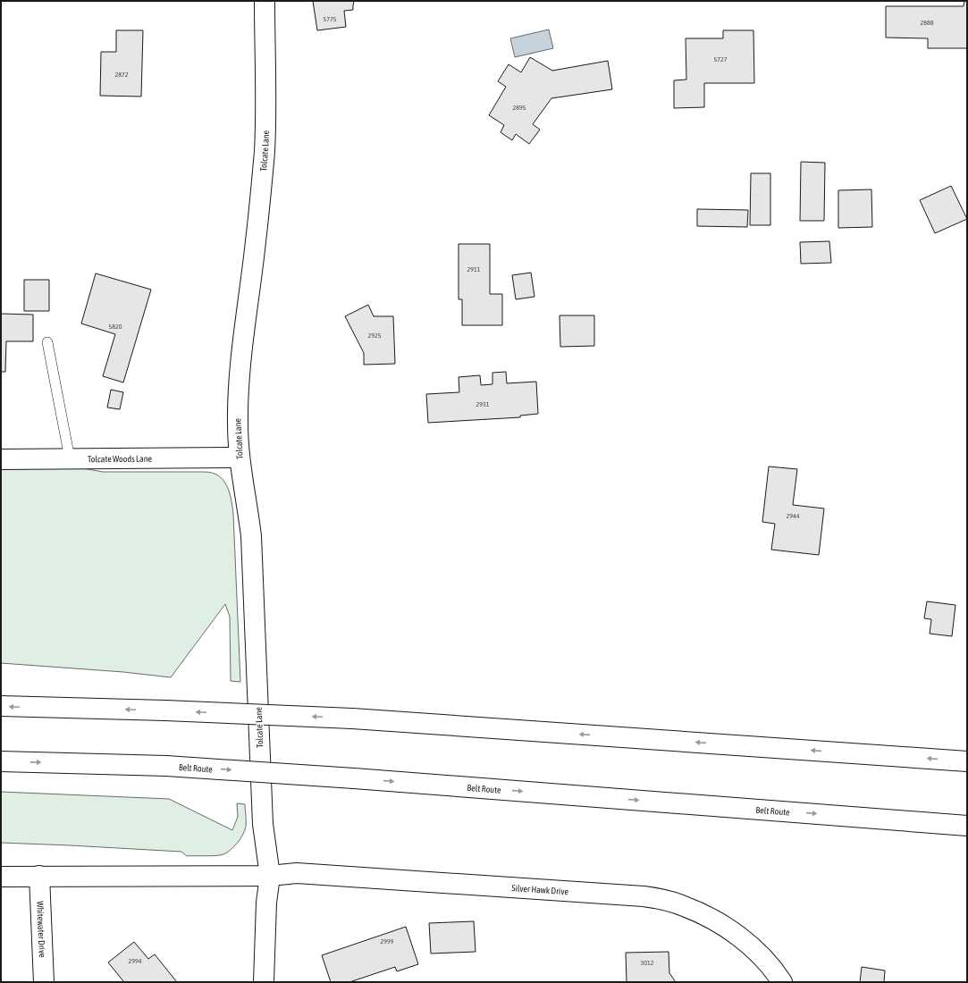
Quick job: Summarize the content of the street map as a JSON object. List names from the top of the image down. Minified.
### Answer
{"streets":{"main road":["Tolcate Lane","Tolcate Woods Lane","Belt Route","Silver Hawk Drive","Whitewater Drive"]},"crossings":[["Tolcate Lane","Tolcate Woods Lane"],["Tolcate Lane","Silver Hawk Drive"]],"house_numbers":["5775","2888","5727","2872","2895","2911","5820","2925","2931","2944","2999","2994","3012"]}
